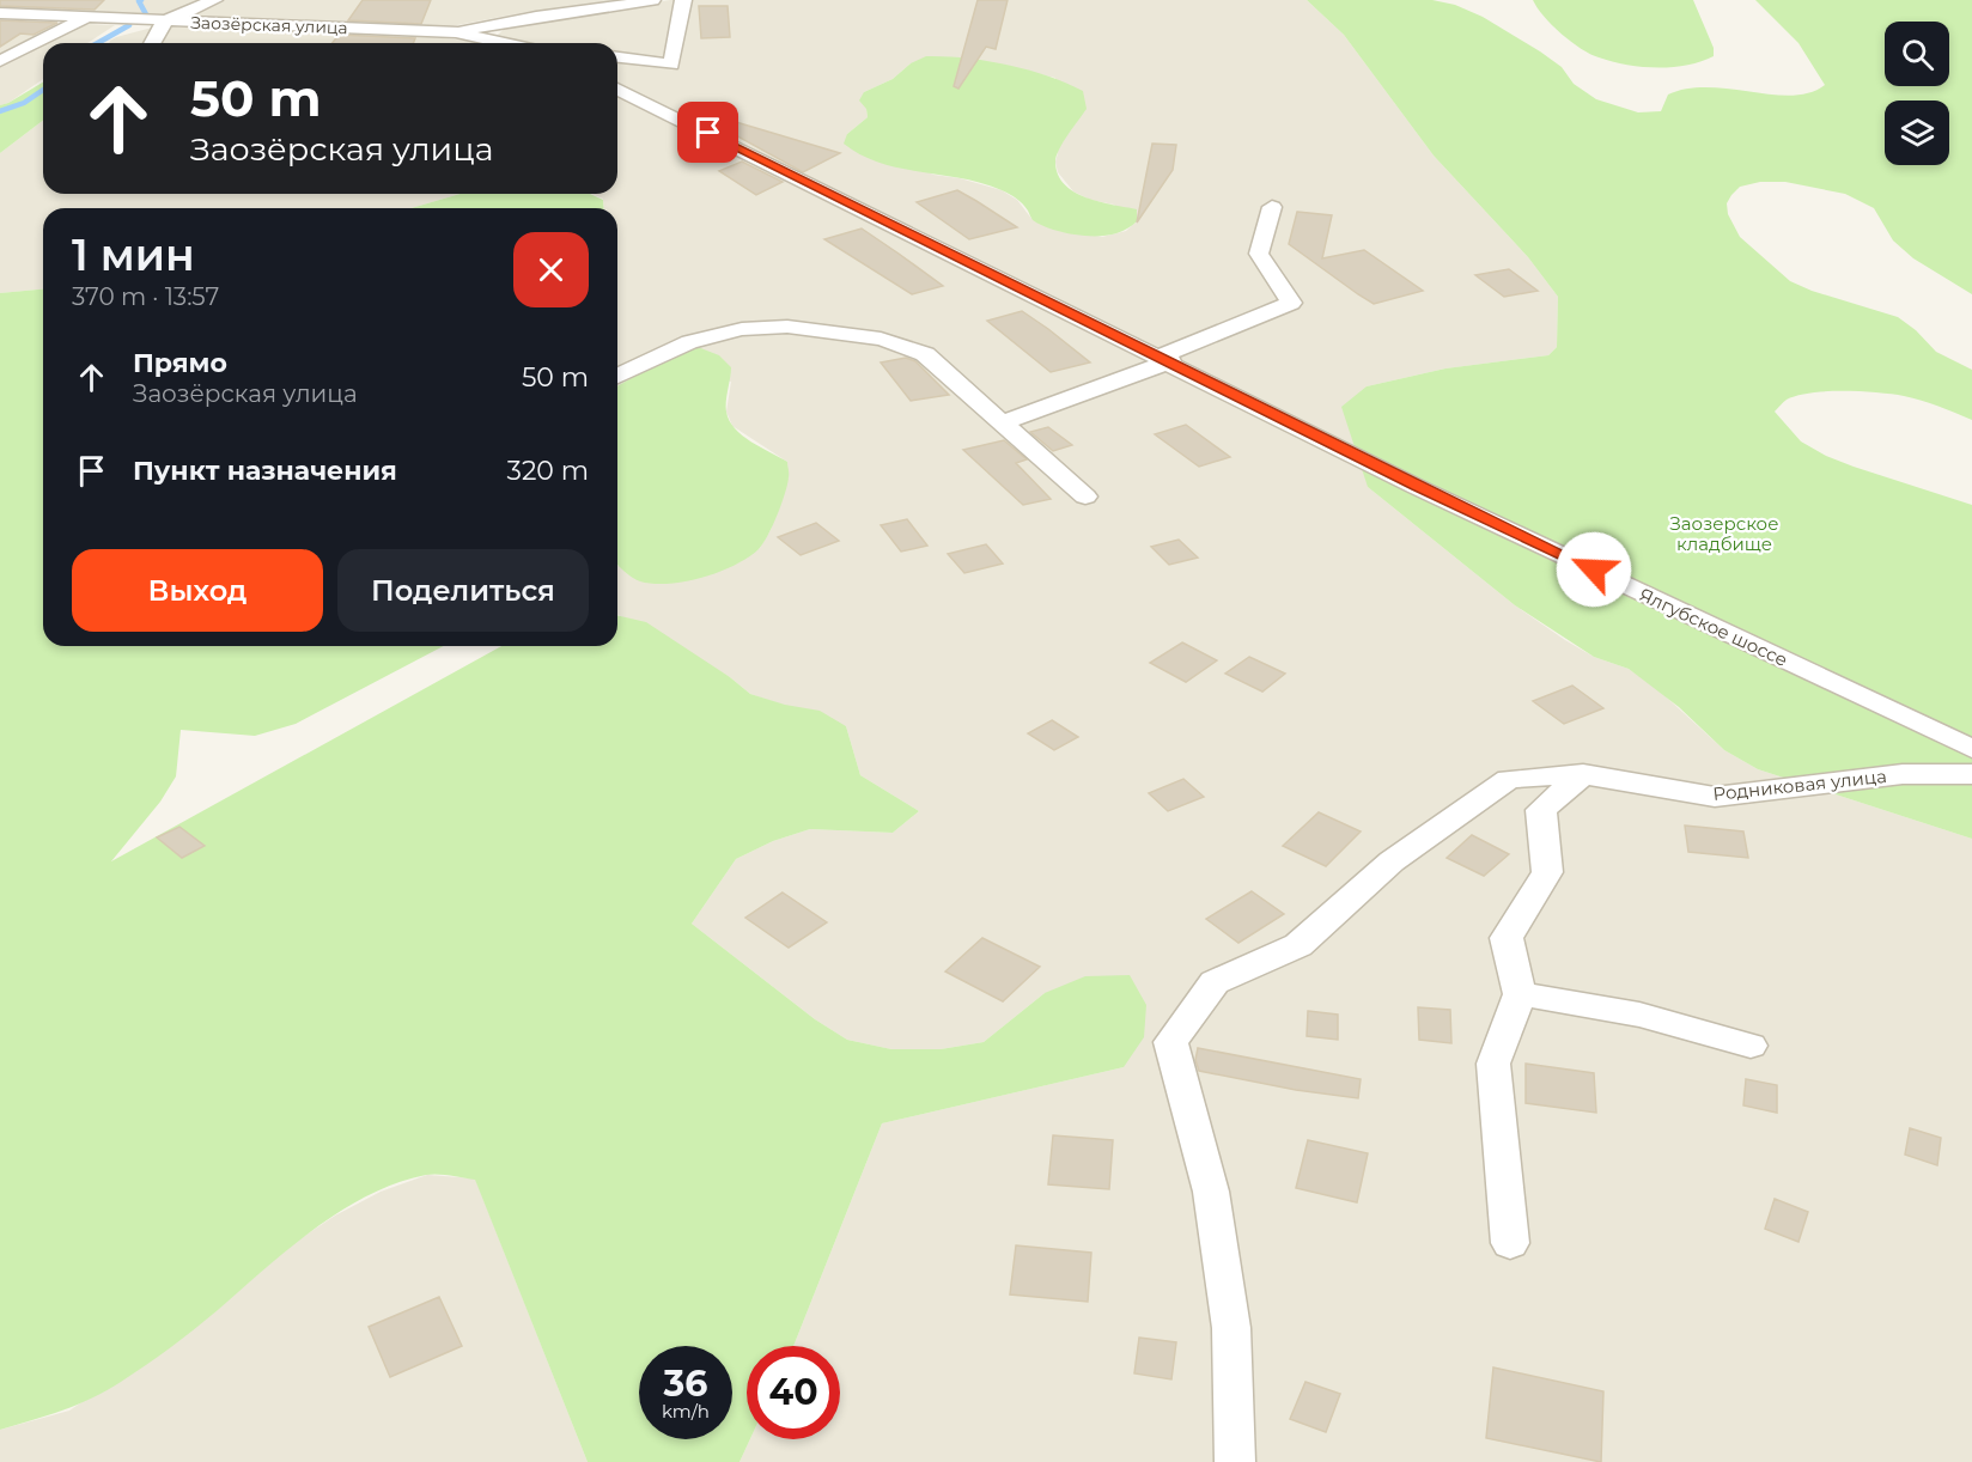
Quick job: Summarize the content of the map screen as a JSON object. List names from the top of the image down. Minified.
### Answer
{"streets":{"street":["Заозёрская улица","Ялгубское шоссе","Родниковая улица"]},"parks":["Заозерское кладбище"],"page":{"turn":["50 m","Заозёрская улица"],"heading":["1 мин","370 m · 13:57"],"list":[{"name":"Прямо","note":"Заозёрская улица","value":"50 m"},{"name":"Пункт назначения","value":"320 m"}],"buttons":["Выход","Поделиться"],"speed":"36 km/h","limit":"40"}}
